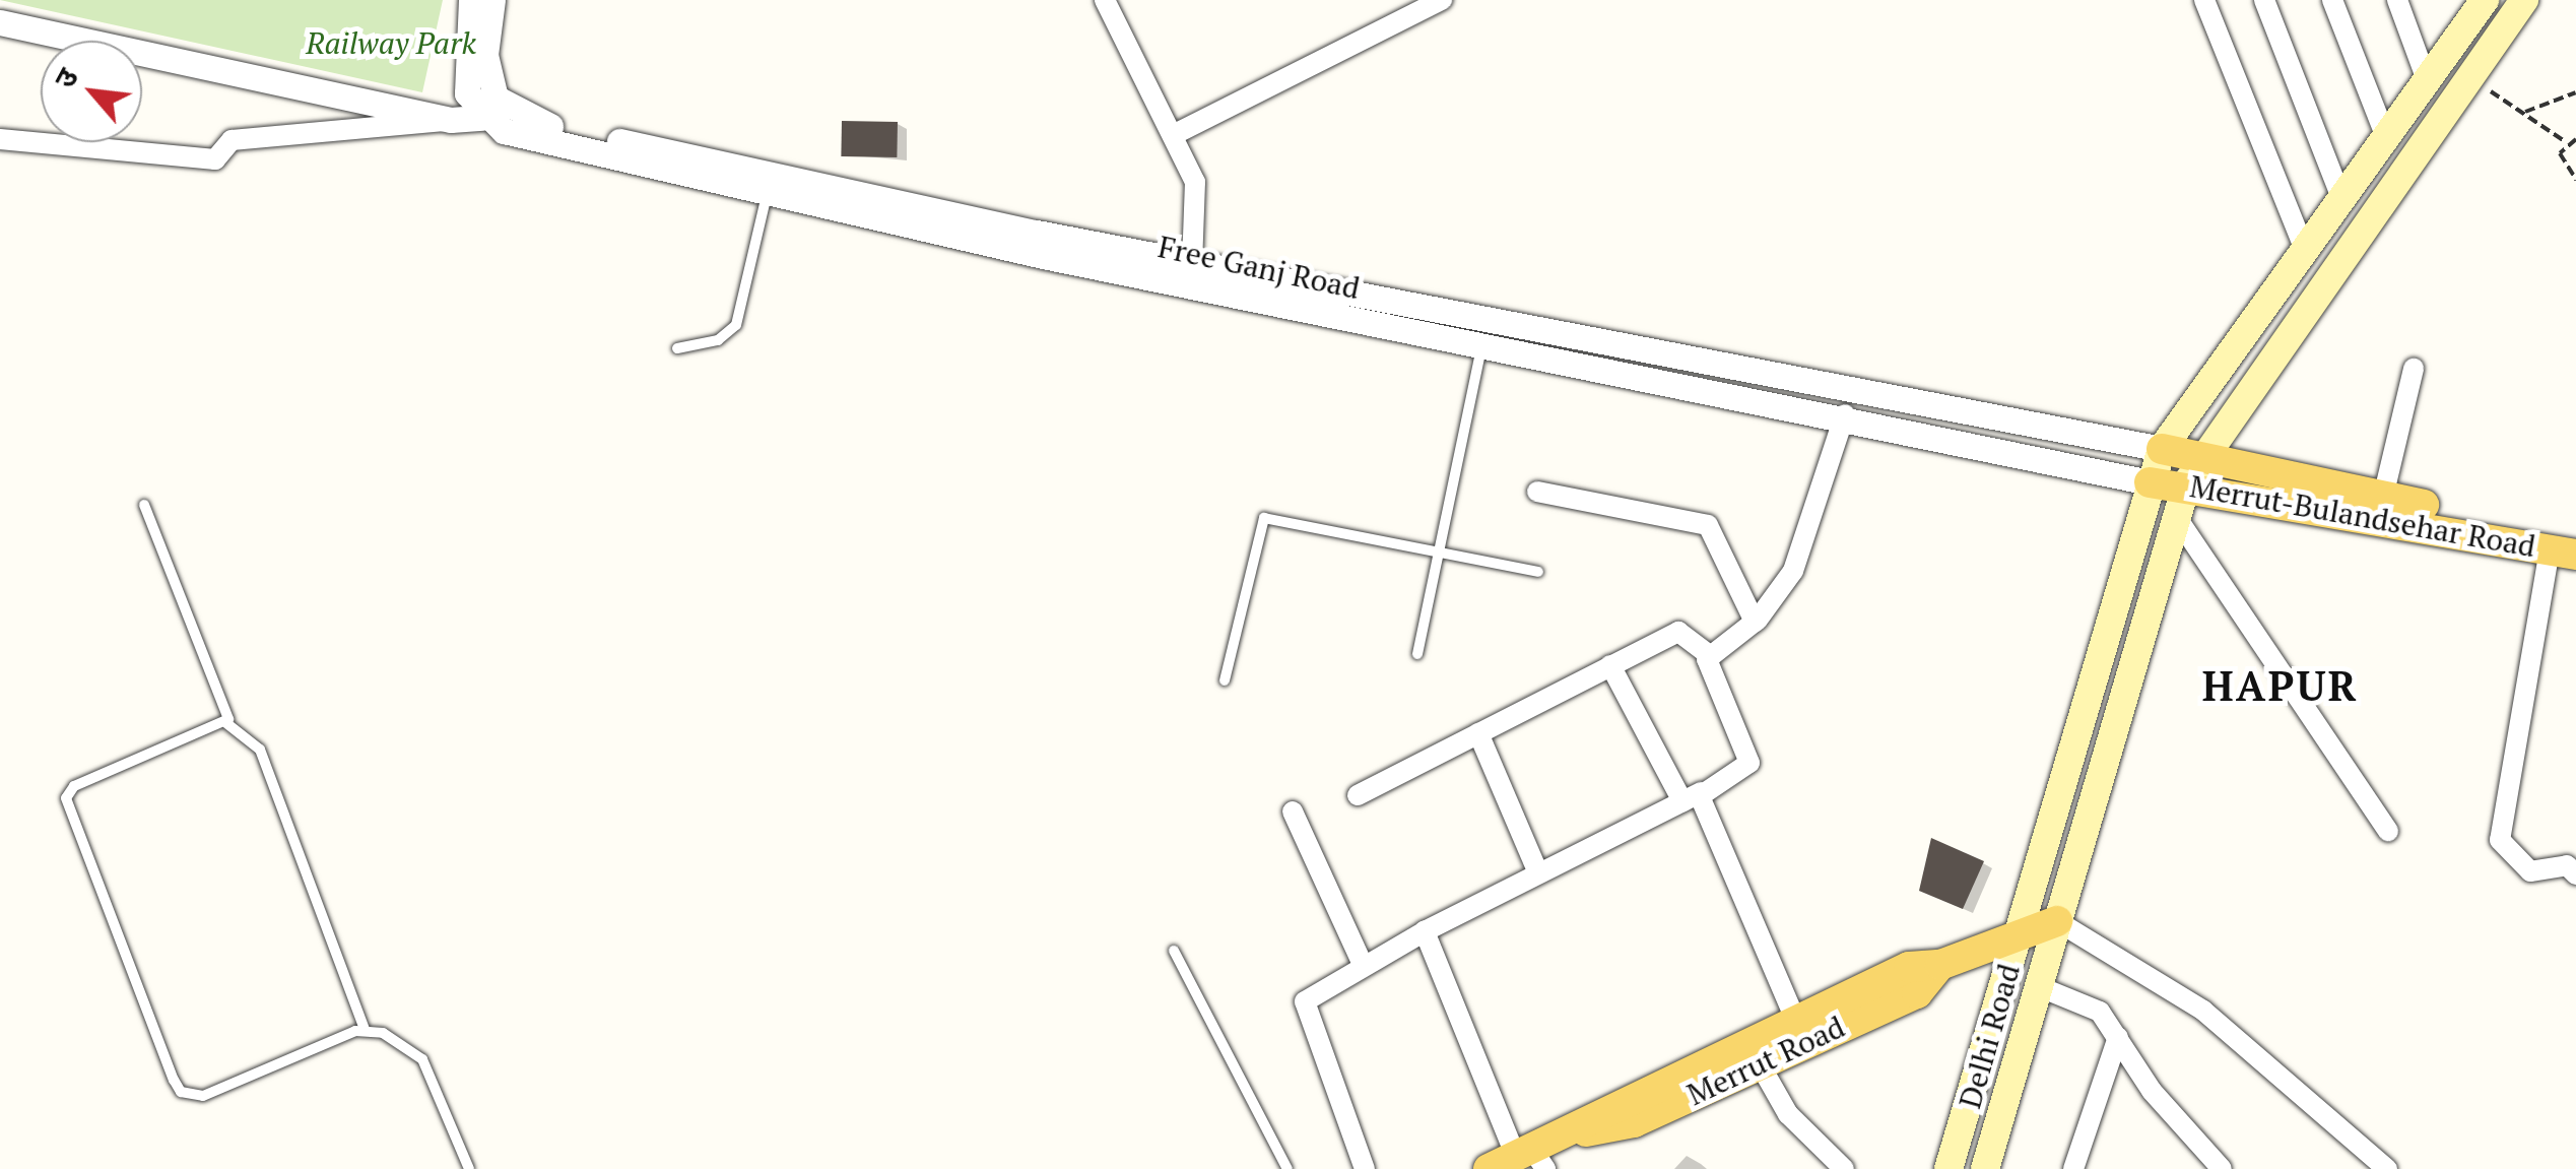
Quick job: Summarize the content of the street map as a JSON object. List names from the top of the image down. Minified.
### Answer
{"streets":{"main road":["Merrut-Bulandsehar Road","Delhi Road","Merrut Road"],"street":["Free Ganj Road"]},"crossings":[["Free Ganj Road","Merrut-Bulandsehar Road"],["Free Ganj Road","Delhi Road"],["Merrut-Bulandsehar Road","Delhi Road"],["Delhi Road","Merrut Road"]],"districts":["HAPUR"],"parks":["Railway Park"],"north":"top left"}
